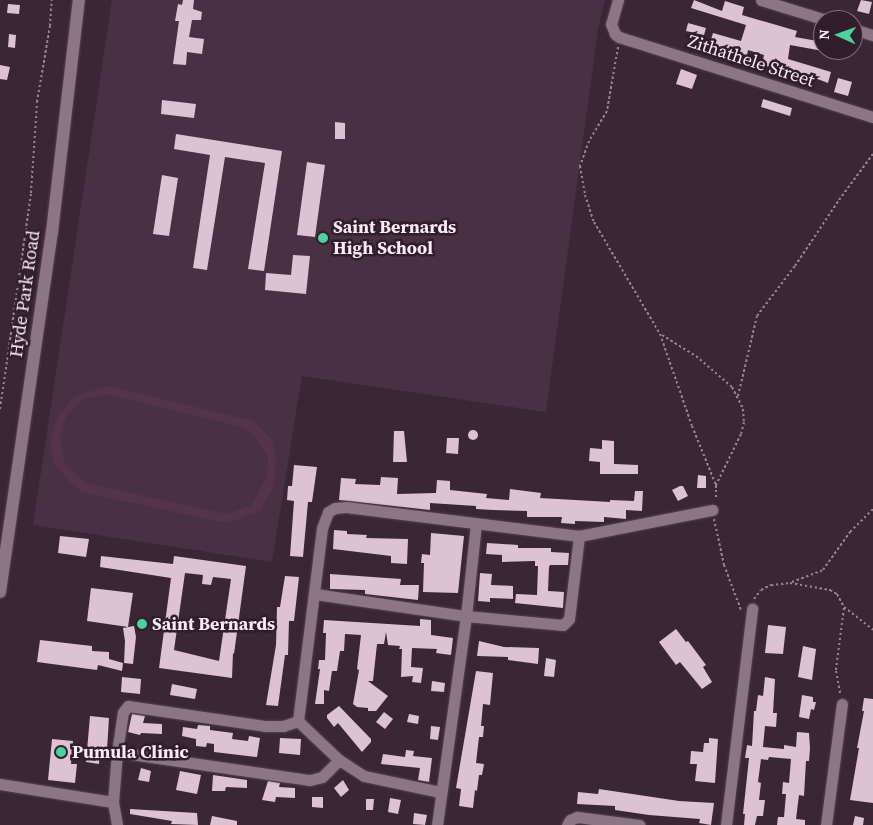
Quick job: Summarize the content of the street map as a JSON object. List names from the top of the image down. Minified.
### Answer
{"streets":{"street":["Zithathele Street","Hyde Park Road"]},"places":["Saint Bernards High School","Saint Bernards","Pumula Clinic"],"north":"left"}
